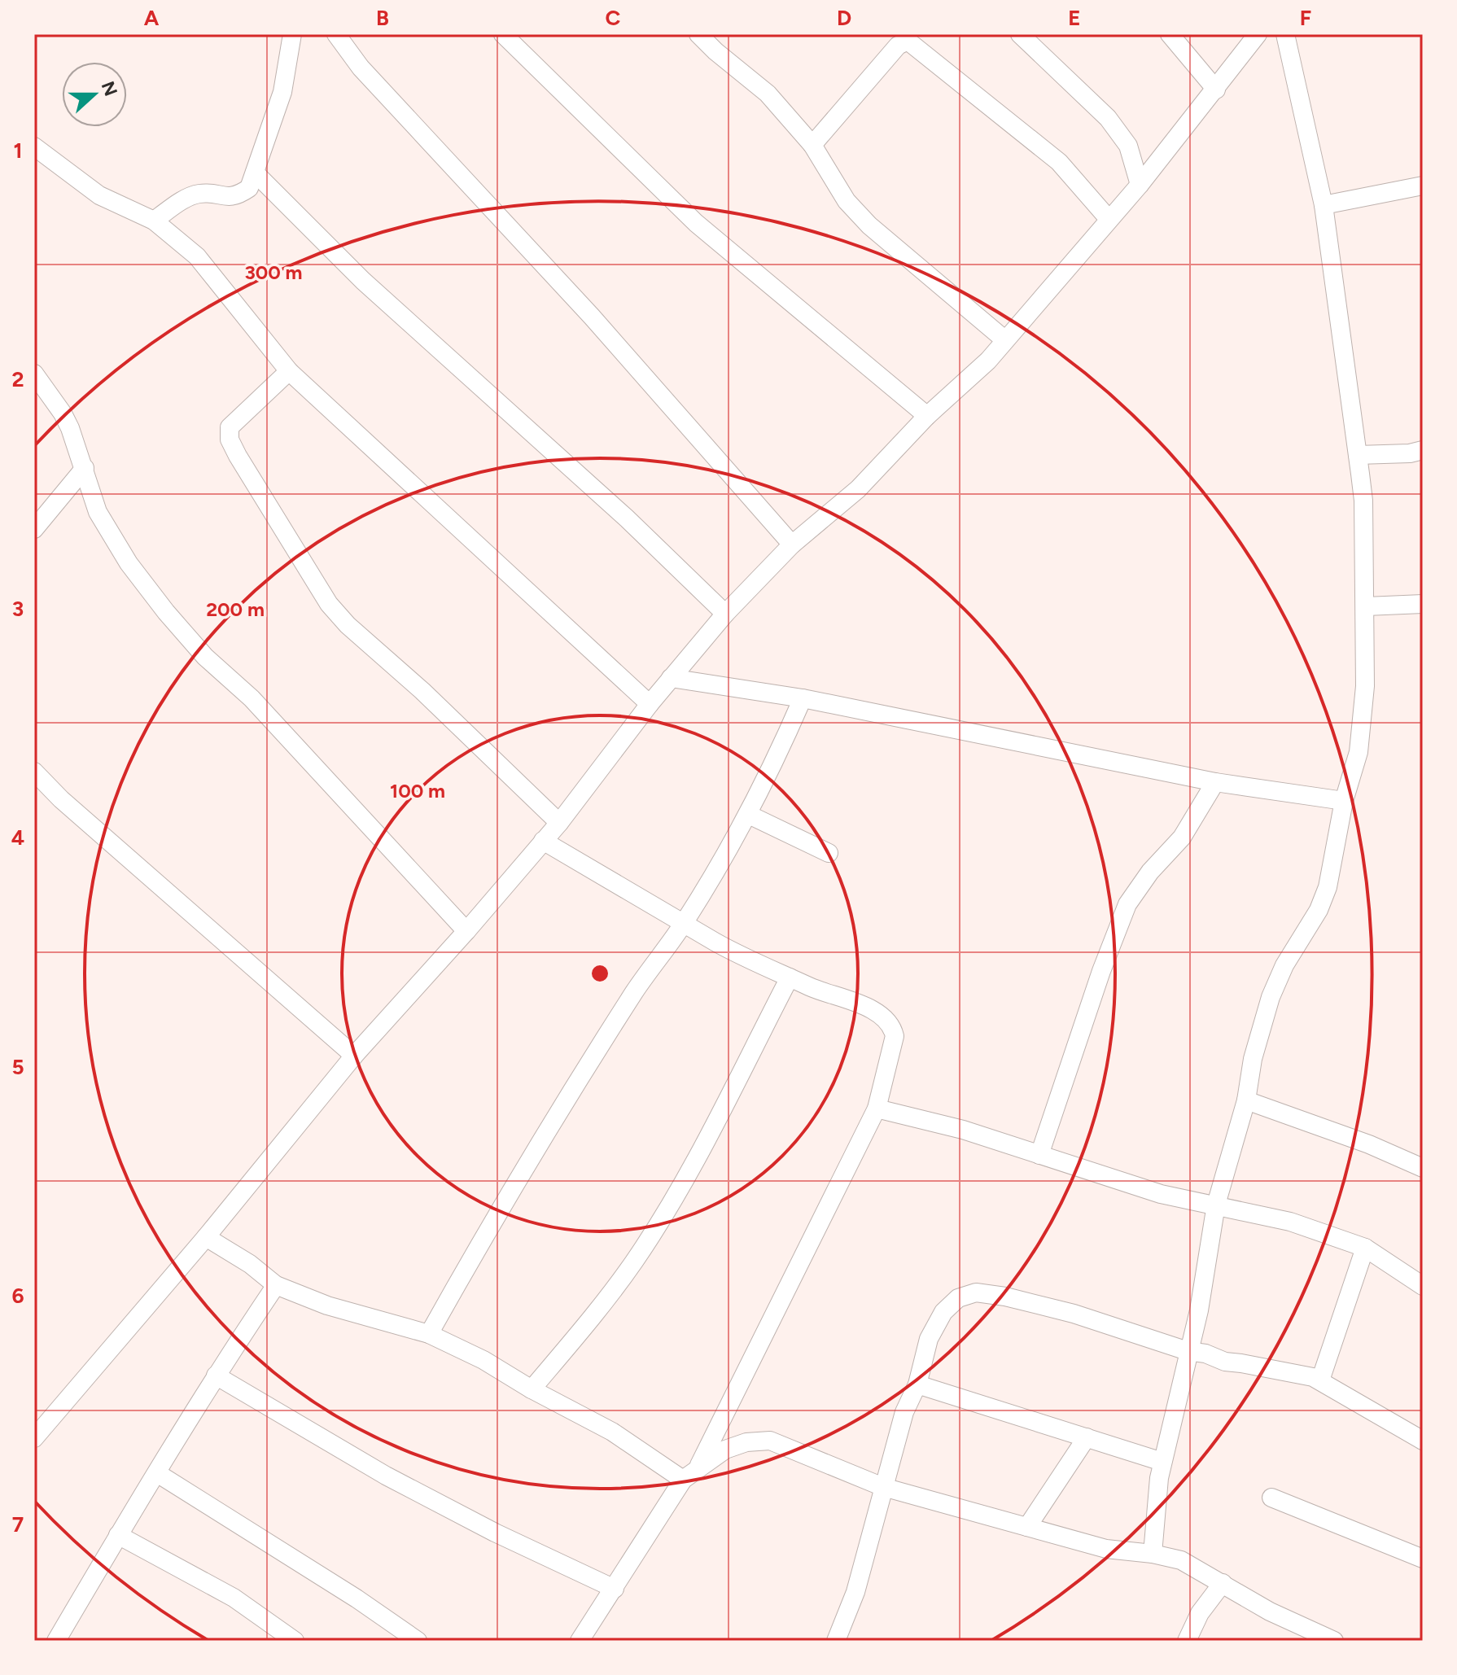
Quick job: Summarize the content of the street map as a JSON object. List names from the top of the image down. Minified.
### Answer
{"north":"right","grid":{"columns":["A","B","C","D","E","F"],"rows":["1","2","3","4","5","6","7"]},"rings":["300 m","200 m","100 m"]}
